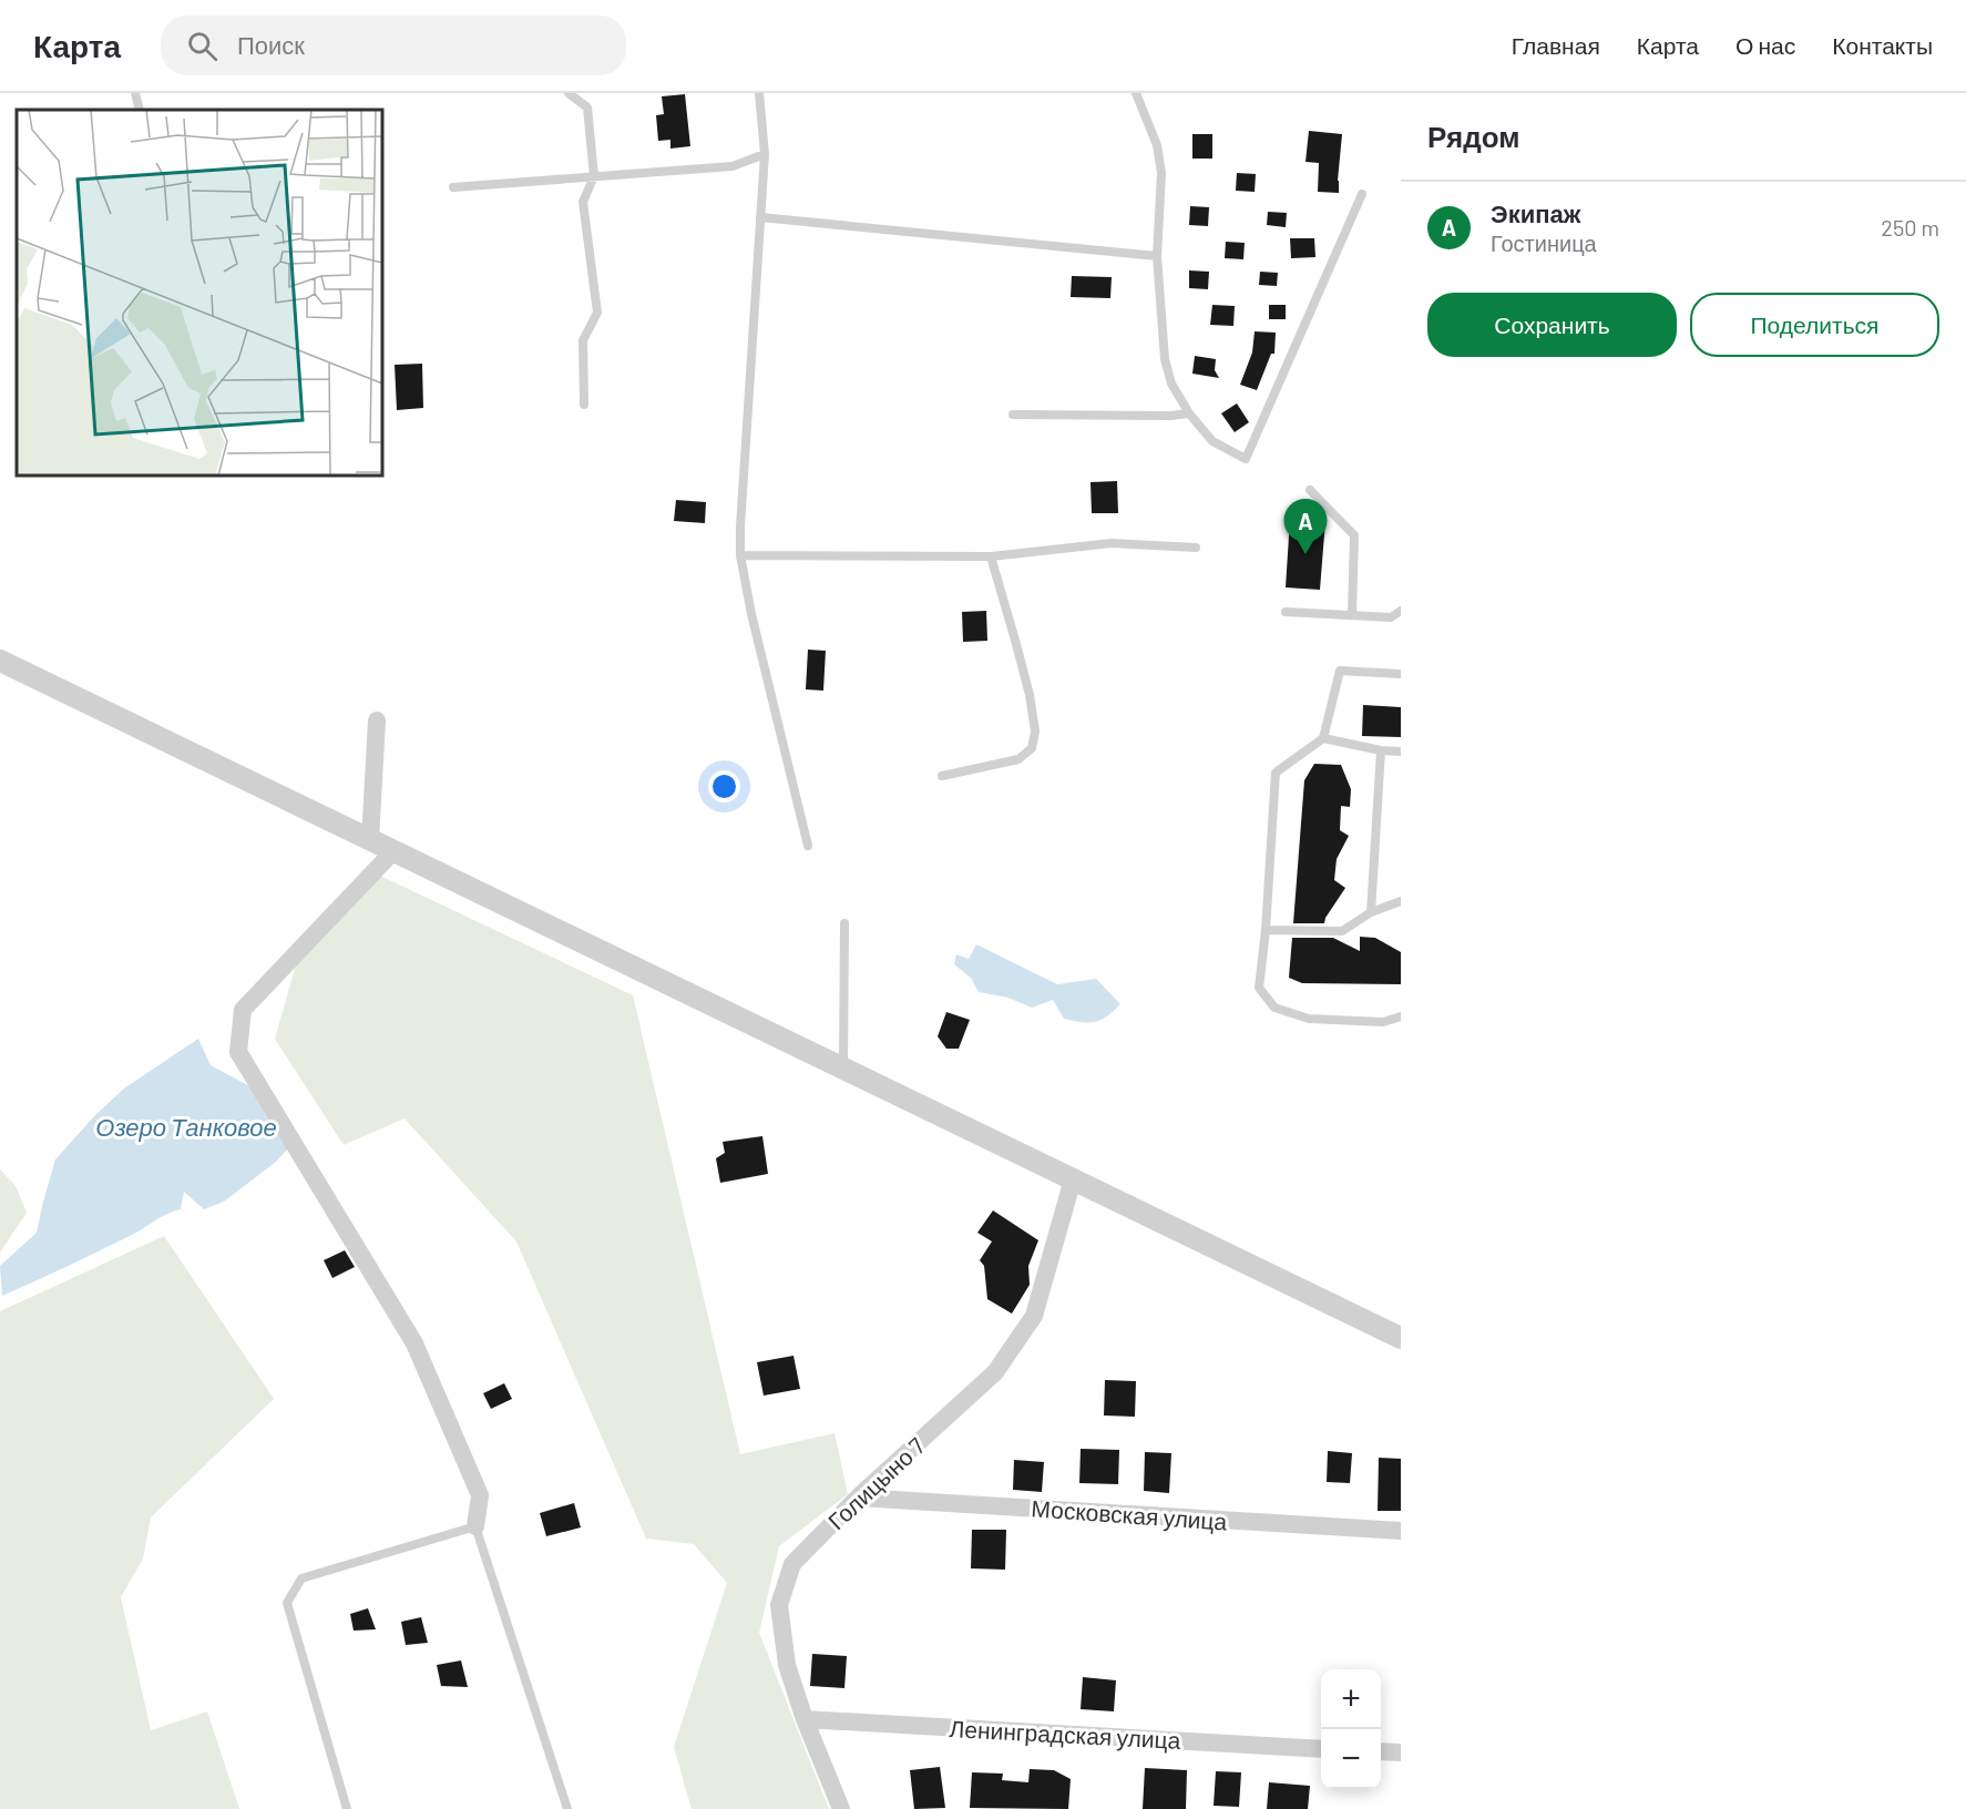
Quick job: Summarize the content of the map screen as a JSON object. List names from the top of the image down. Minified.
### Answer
{"streets":{"street":["Голицыно 7","Московская улица","Ленинградская улица"]},"crossings":[["Голицыно 7","Московская улица"],["Голицыно 7","Ленинградская улица"]],"water":["Озеро Танковое"],"page":{"header":"Карта","search":"Поиск","nav":["Главная","Карта","О нас","Контакты"],"heading":"Рядом","list":[{"mark":"A","name":"Экипаж","note":"Гостиница","value":"250 m"}],"buttons":["Сохранить","Поделиться"],"pins":"A","map_buttons":["+","−"]}}
